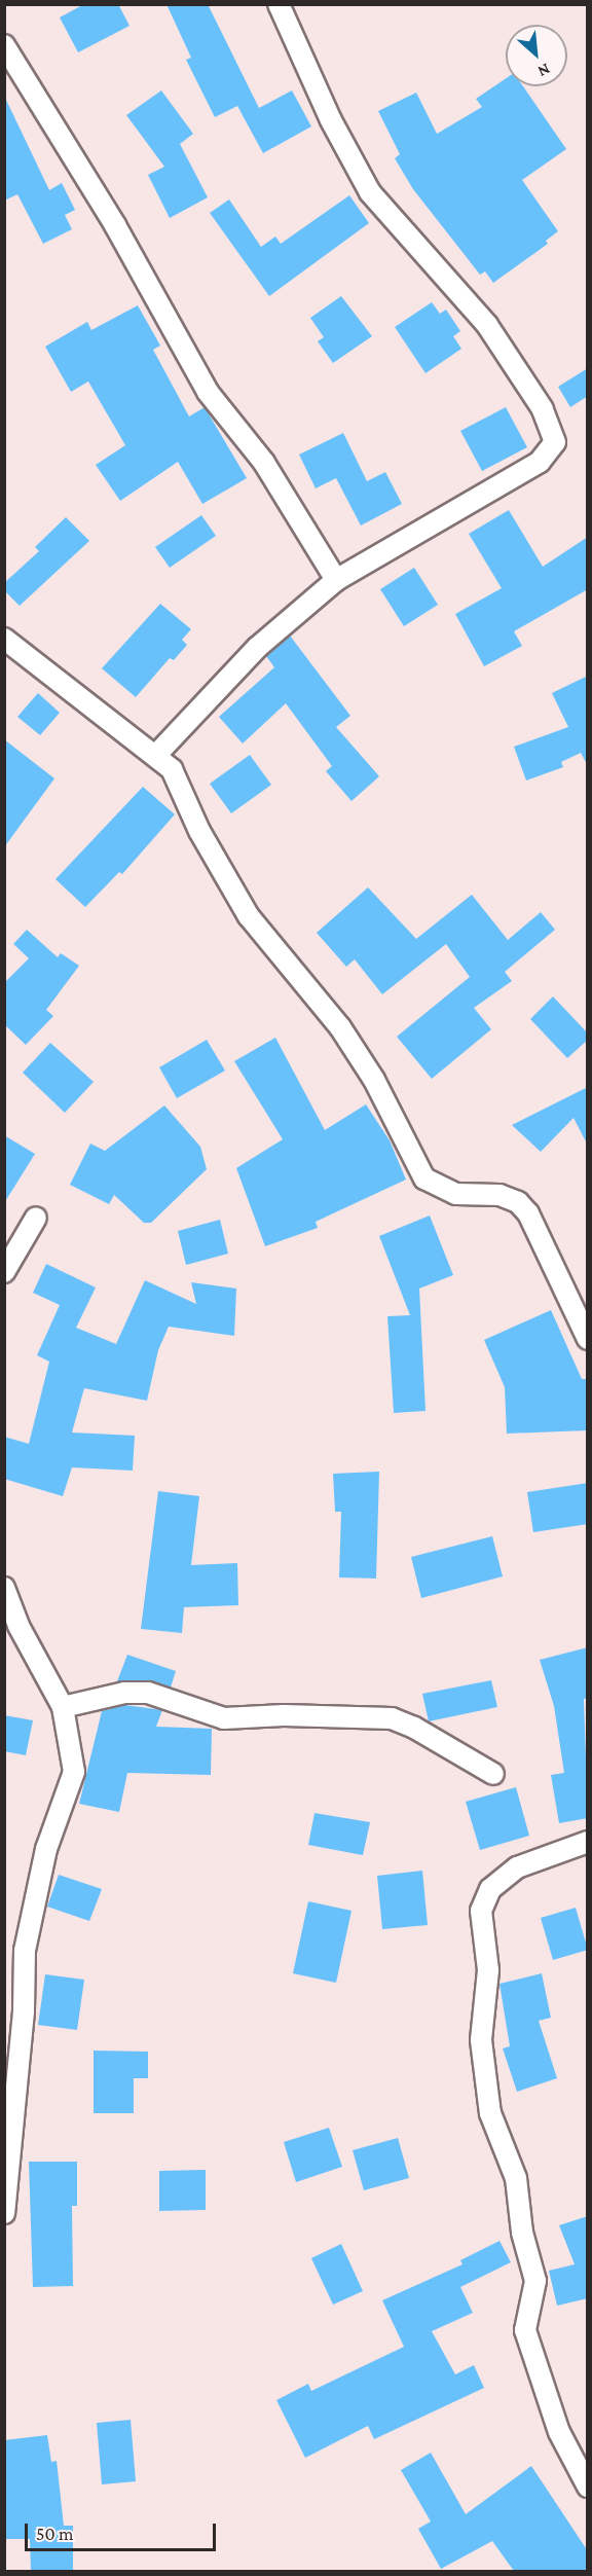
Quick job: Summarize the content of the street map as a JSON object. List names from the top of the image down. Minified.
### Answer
{"scale_bar":"50 m","north":"bottom right"}
